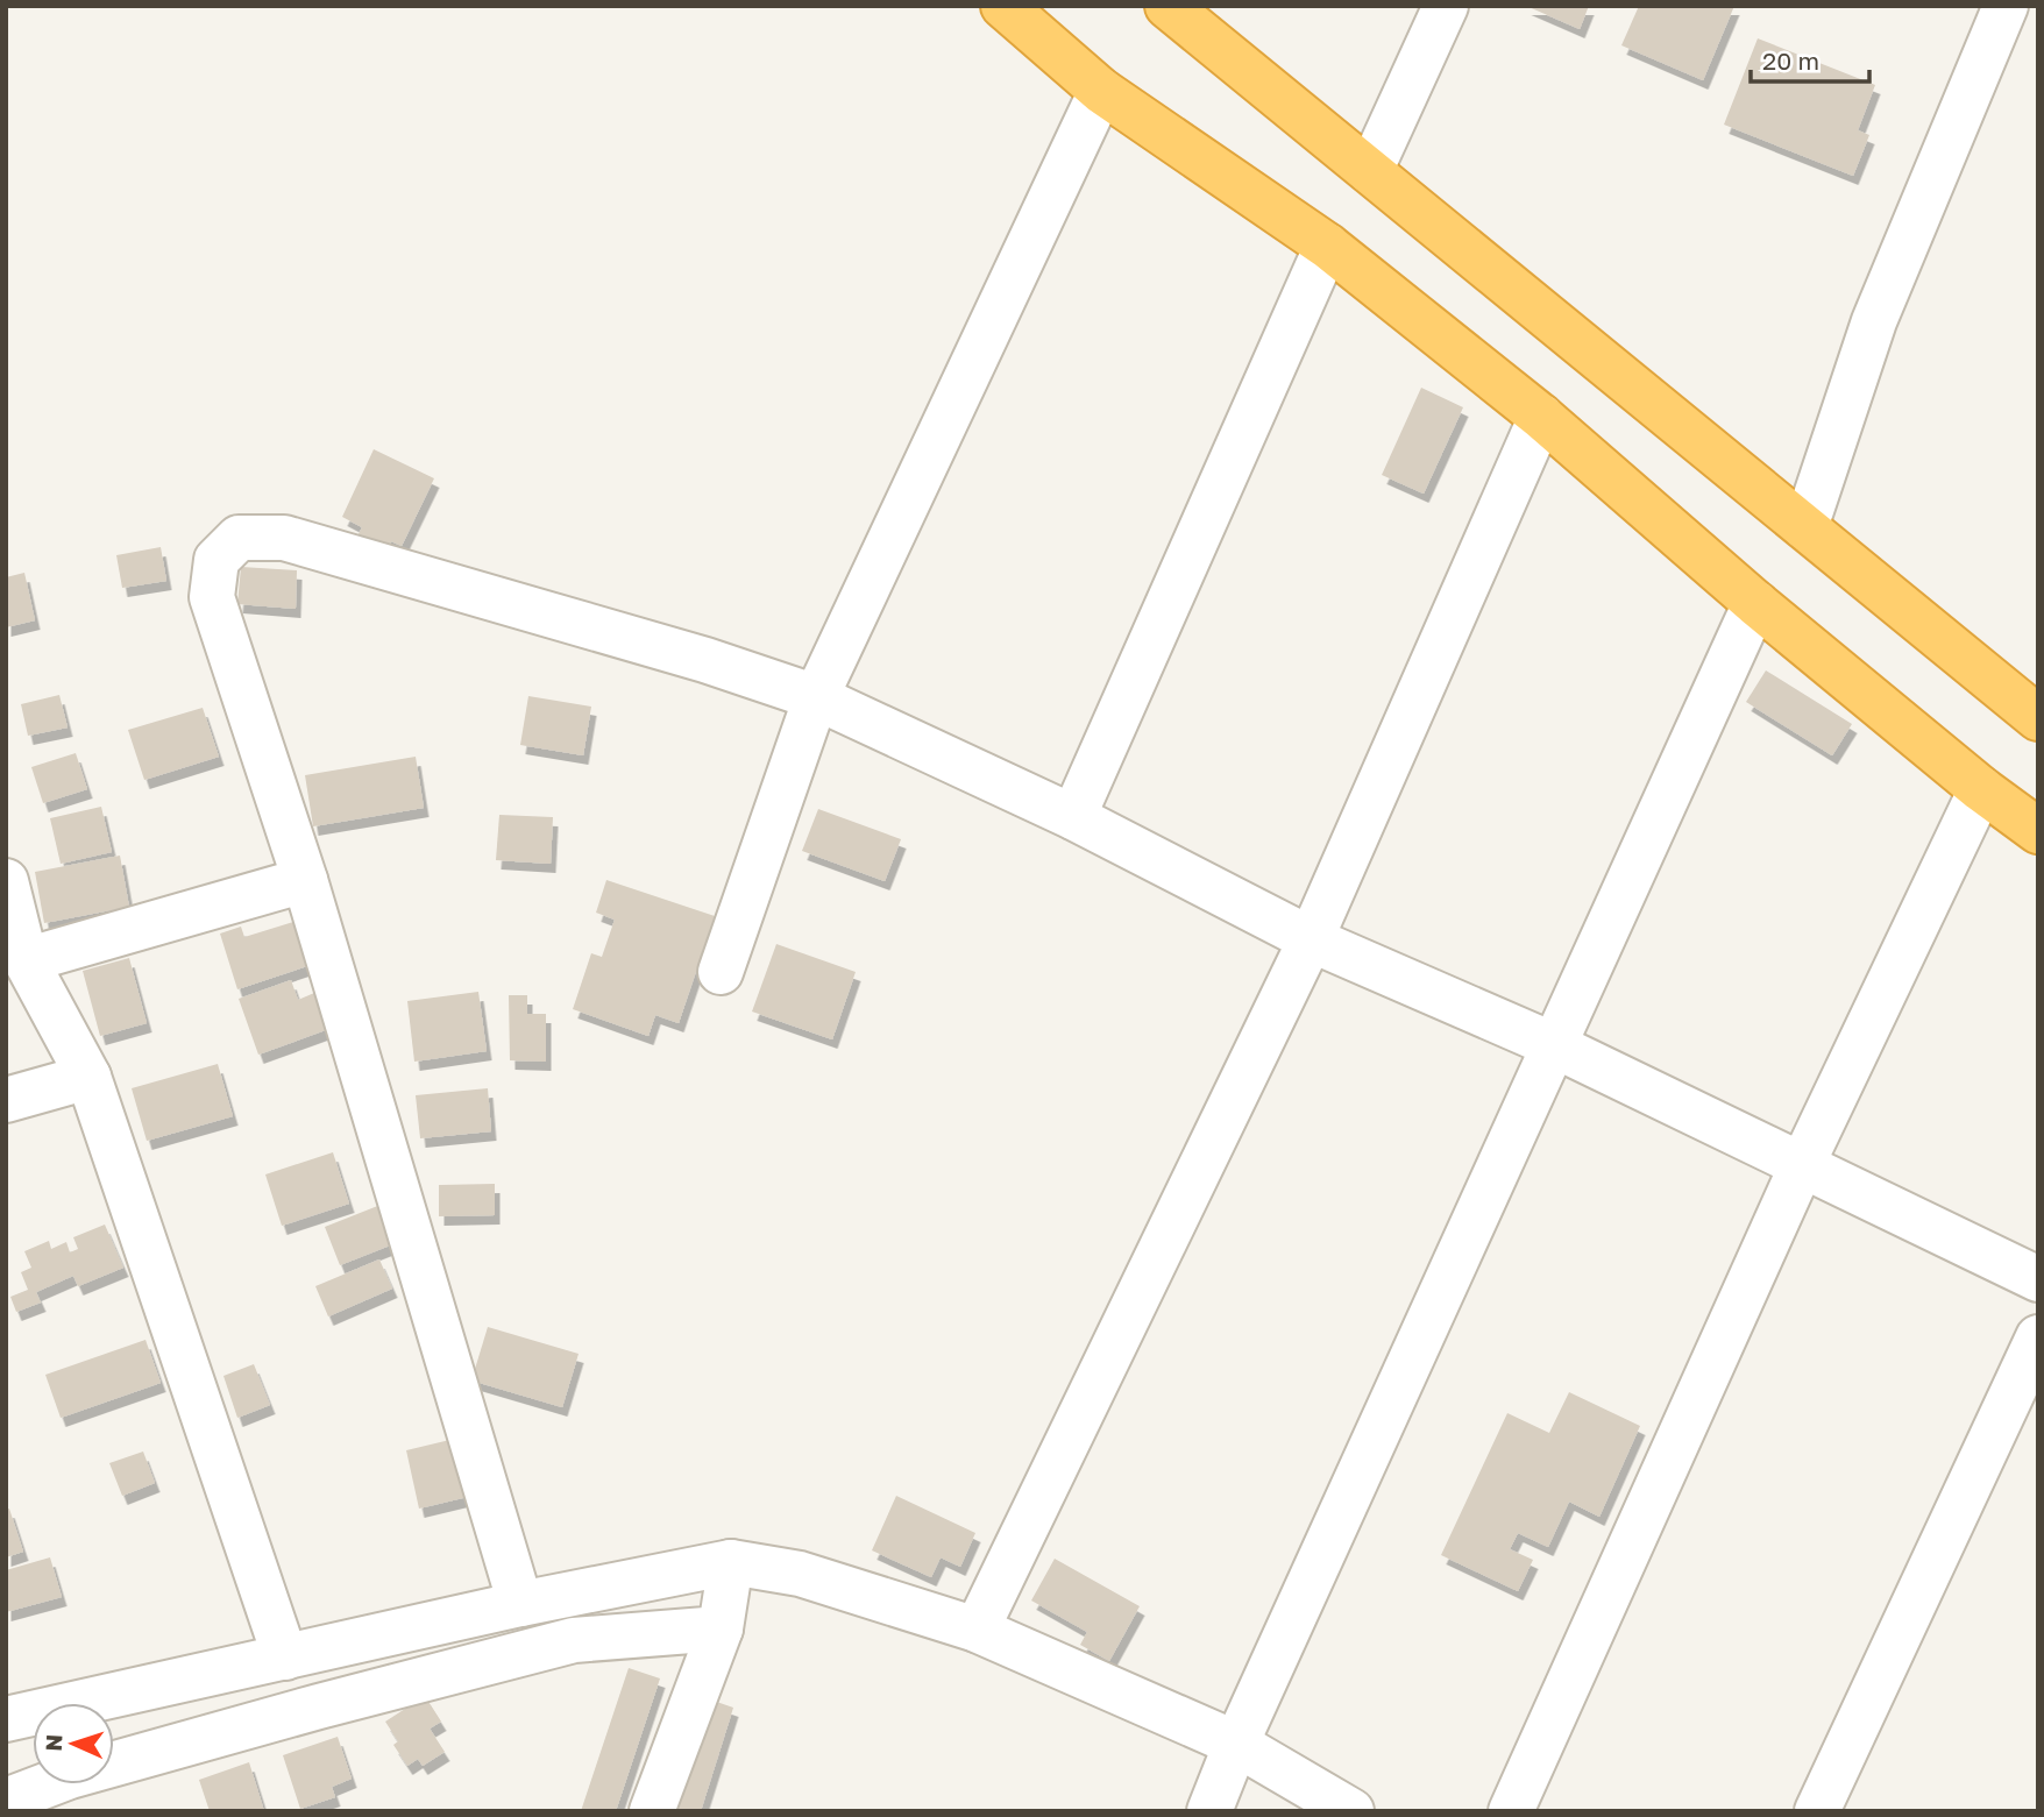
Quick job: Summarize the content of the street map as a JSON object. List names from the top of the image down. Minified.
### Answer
{"scale_bar":"20 m","north":"left"}
